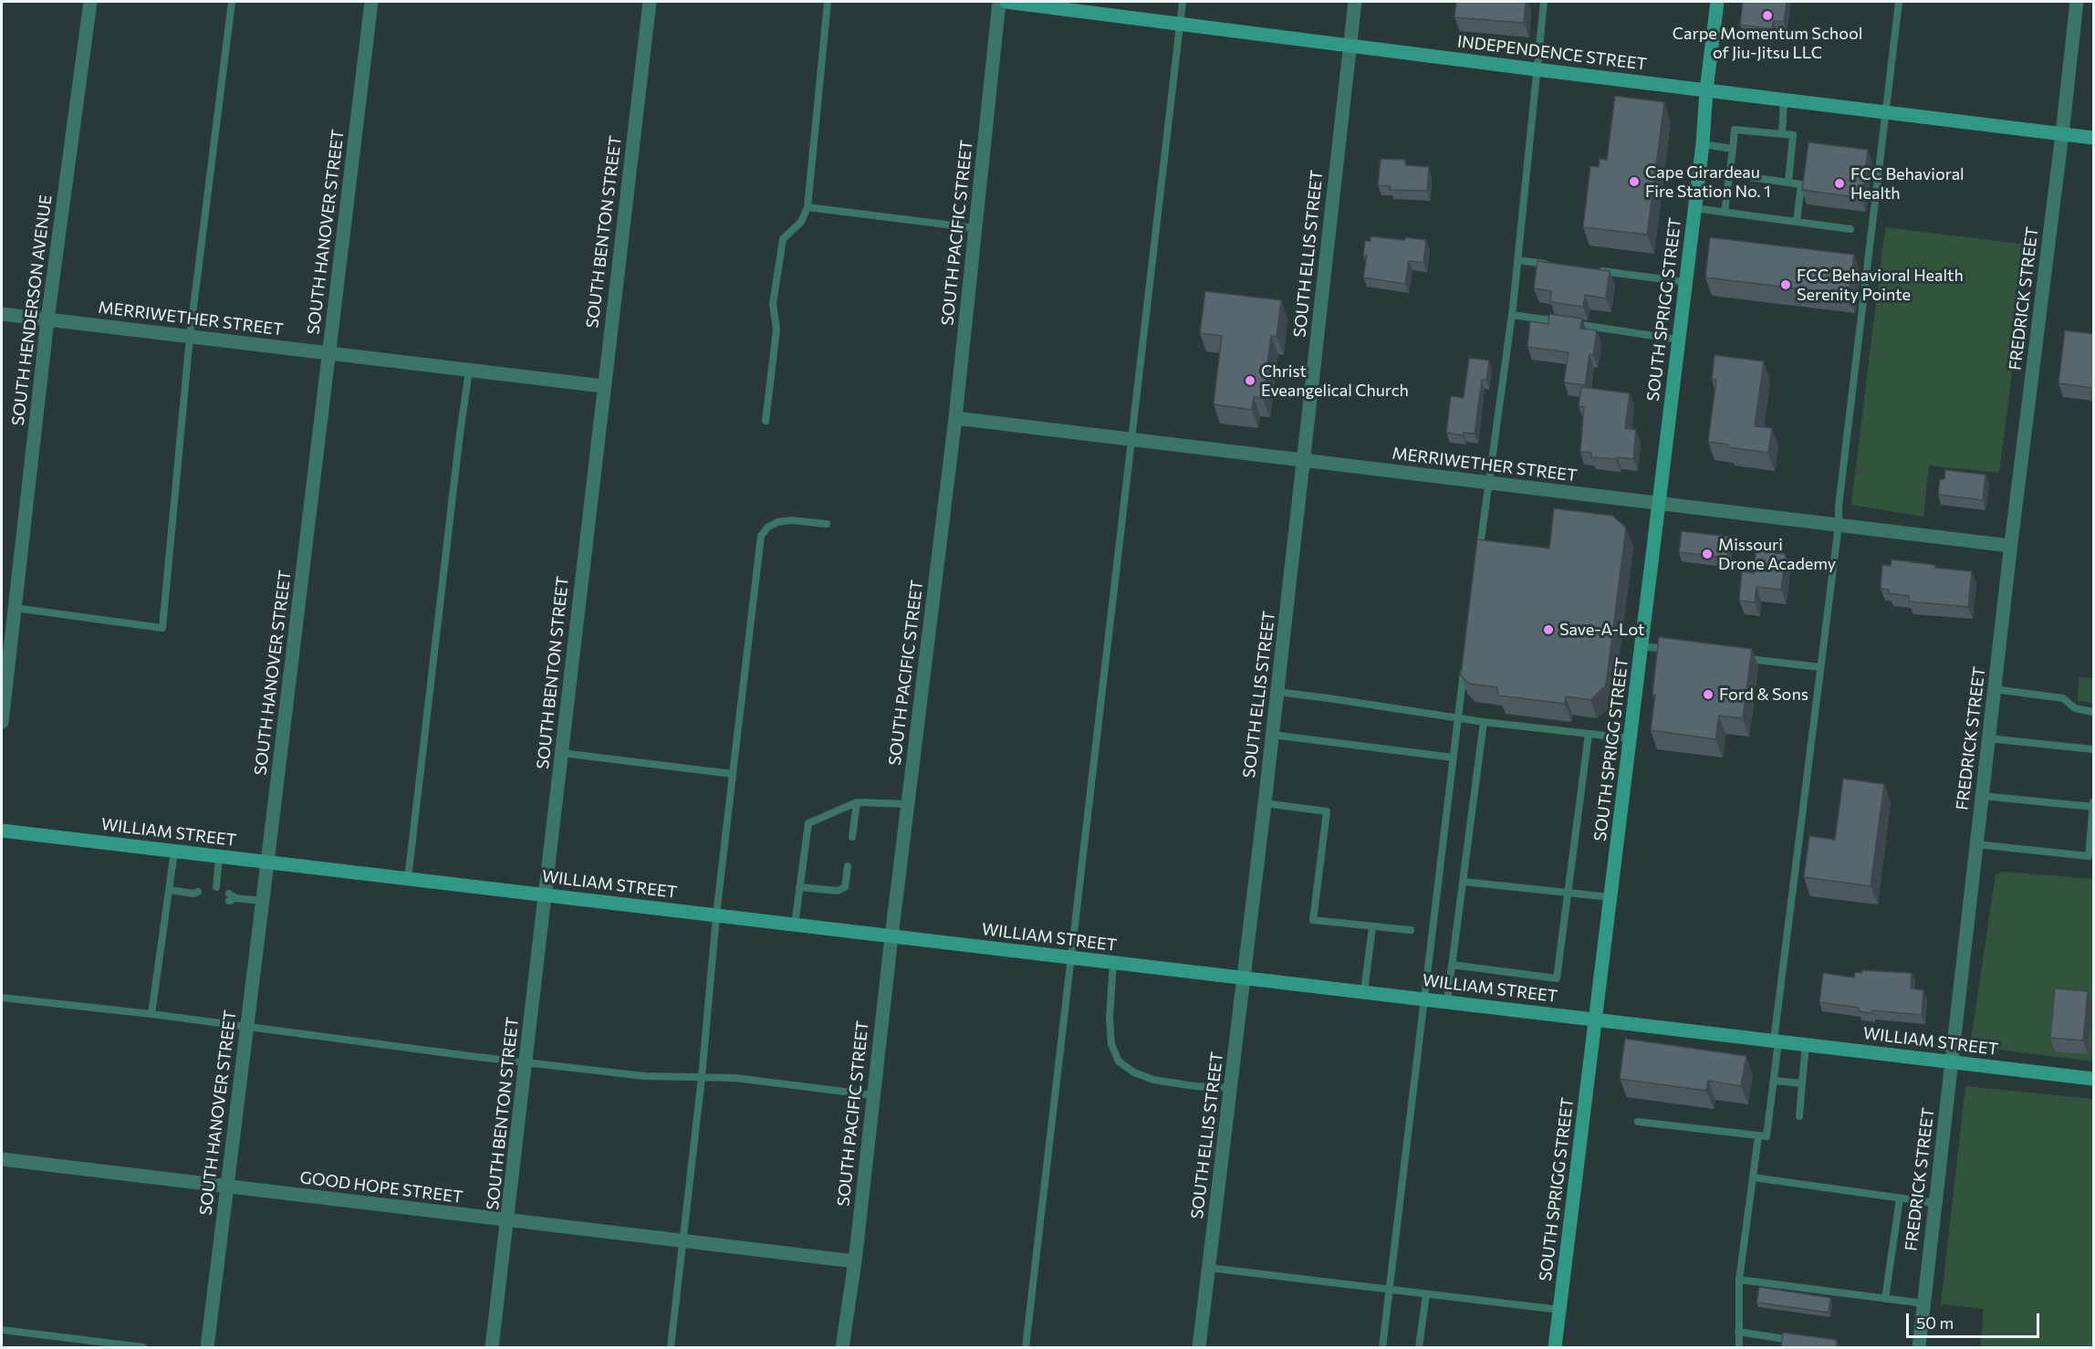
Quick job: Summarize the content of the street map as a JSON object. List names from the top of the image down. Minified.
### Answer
{"streets":{"main road":["INDEPENDENCE STREET","SOUTH SPRIGG STREET","WILLIAM STREET"],"street":["SOUTH HANOVER STREET","SOUTH BENTON STREET","SOUTH PACIFIC STREET","SOUTH ELLIS STREET","FREDRICK STREET","SOUTH HENDERSON AVENUE","MERRIWETHER STREET","GOOD HOPE STREET"]},"crossings":[["INDEPENDENCE STREET","SOUTH ELLIS STREET"],["INDEPENDENCE STREET","FREDRICK STREET"],["INDEPENDENCE STREET","SOUTH SPRIGG STREET"],["SOUTH HANOVER STREET","MERRIWETHER STREET"],["SOUTH HANOVER STREET","WILLIAM STREET"],["SOUTH HANOVER STREET","GOOD HOPE STREET"],["SOUTH BENTON STREET","MERRIWETHER STREET"],["SOUTH BENTON STREET","WILLIAM STREET"],["SOUTH BENTON STREET","GOOD HOPE STREET"],["SOUTH PACIFIC STREET","MERRIWETHER STREET"],["SOUTH PACIFIC STREET","WILLIAM STREET"],["SOUTH PACIFIC STREET","GOOD HOPE STREET"],["SOUTH ELLIS STREET","MERRIWETHER STREET"],["SOUTH ELLIS STREET","WILLIAM STREET"],["FREDRICK STREET","MERRIWETHER STREET"],["FREDRICK STREET","WILLIAM STREET"],["SOUTH SPRIGG STREET","MERRIWETHER STREET"],["SOUTH SPRIGG STREET","WILLIAM STREET"],["SOUTH HENDERSON AVENUE","MERRIWETHER STREET"]],"places":["Carpe Momentum School of Jiu-Jitsu LLC","Cape Girardeau Fire Station No. 1","FCC Behavioral Health","FCC Behavioral Health Serenity Pointe","Christ Eveangelical Church","Missouri Drone Academy","Save-A-Lot","Ford & Sons"],"scale_bar":"50 m"}
